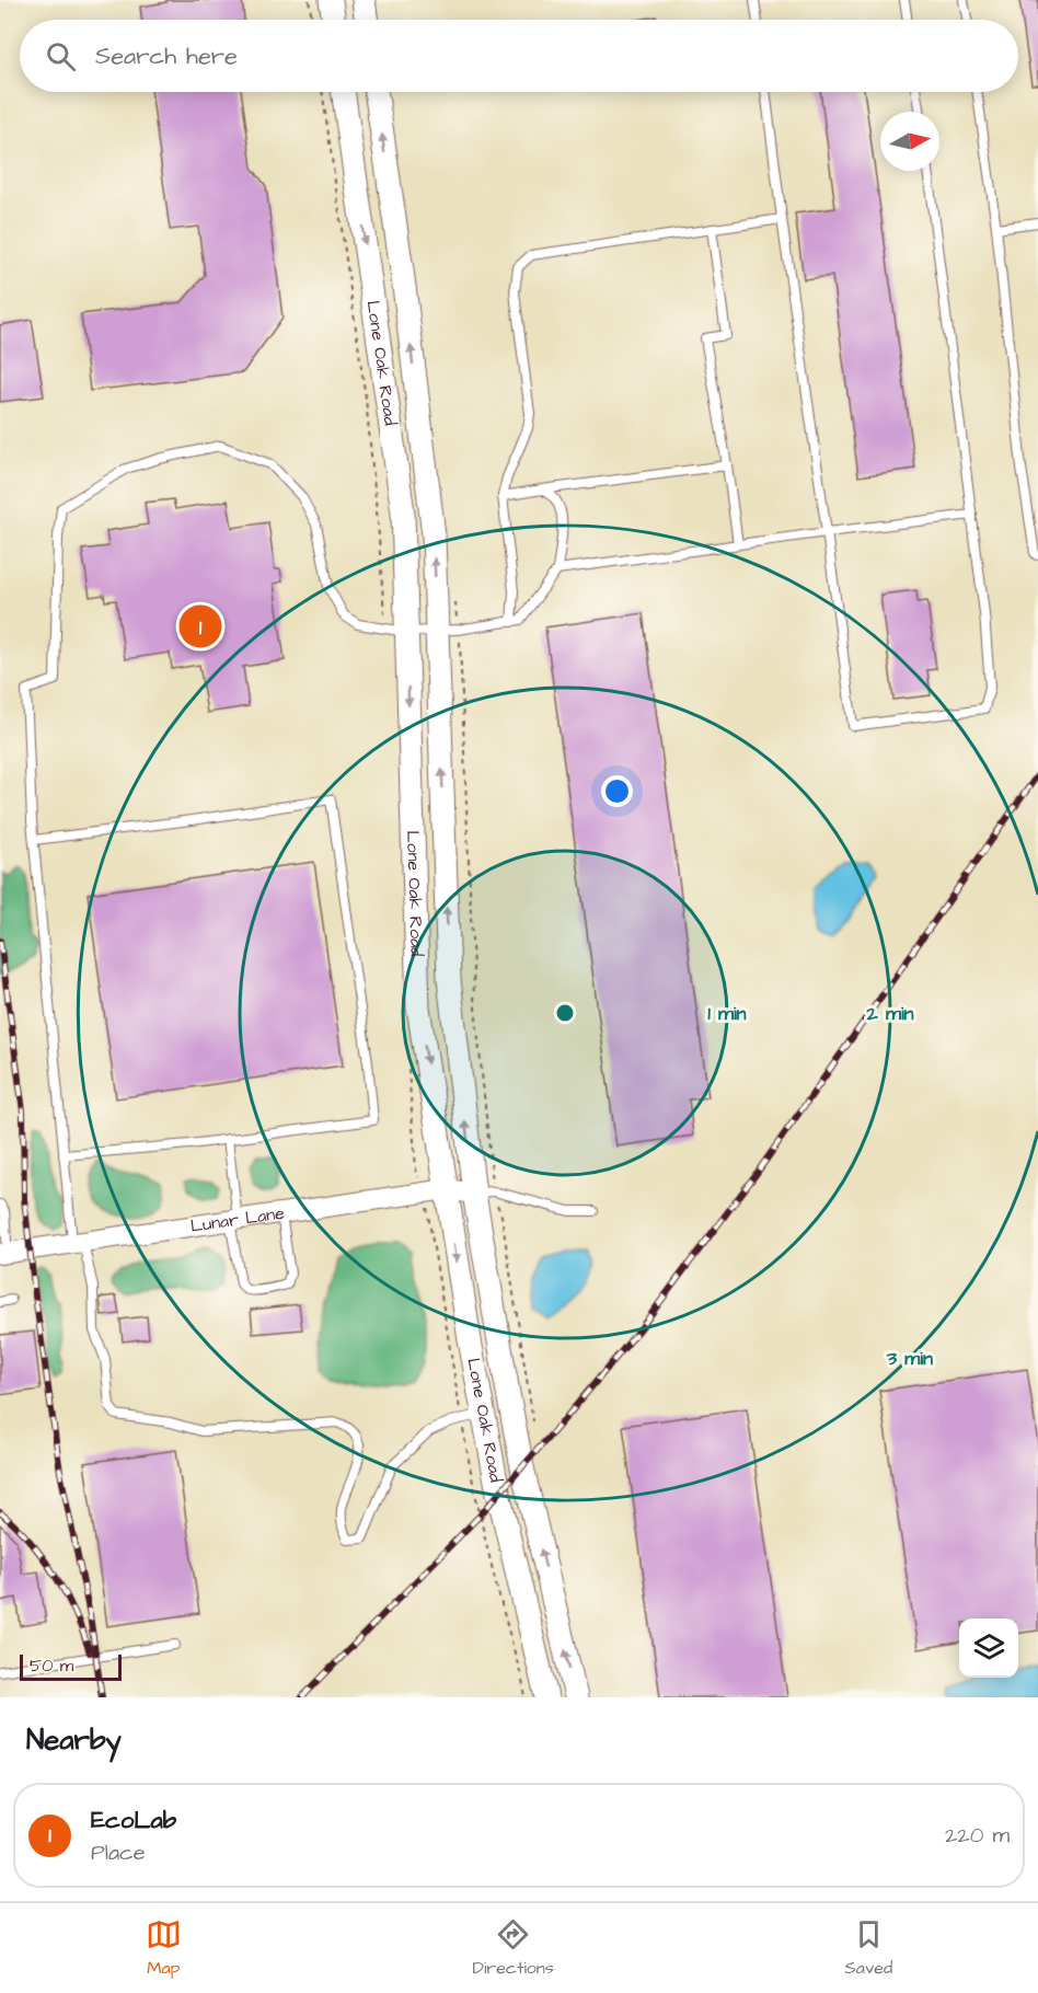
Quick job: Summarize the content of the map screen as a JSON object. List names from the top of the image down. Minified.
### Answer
{"streets":{"main road":["Lone Oak Road"],"street":["Lunar Lane"]},"crossings":[["Lone Oak Road","Lunar Lane"]],"scale_bar":"50 m","north":"right","page":{"search":"Search here","pins":"1","scale":"50 m","heading":"Nearby","list":[{"mark":"1","name":"EcoLab","note":"Place","value":"220 m"}],"nav":["Map","Directions","Saved"]},"rings":["1 min","2 min","3 min"]}
